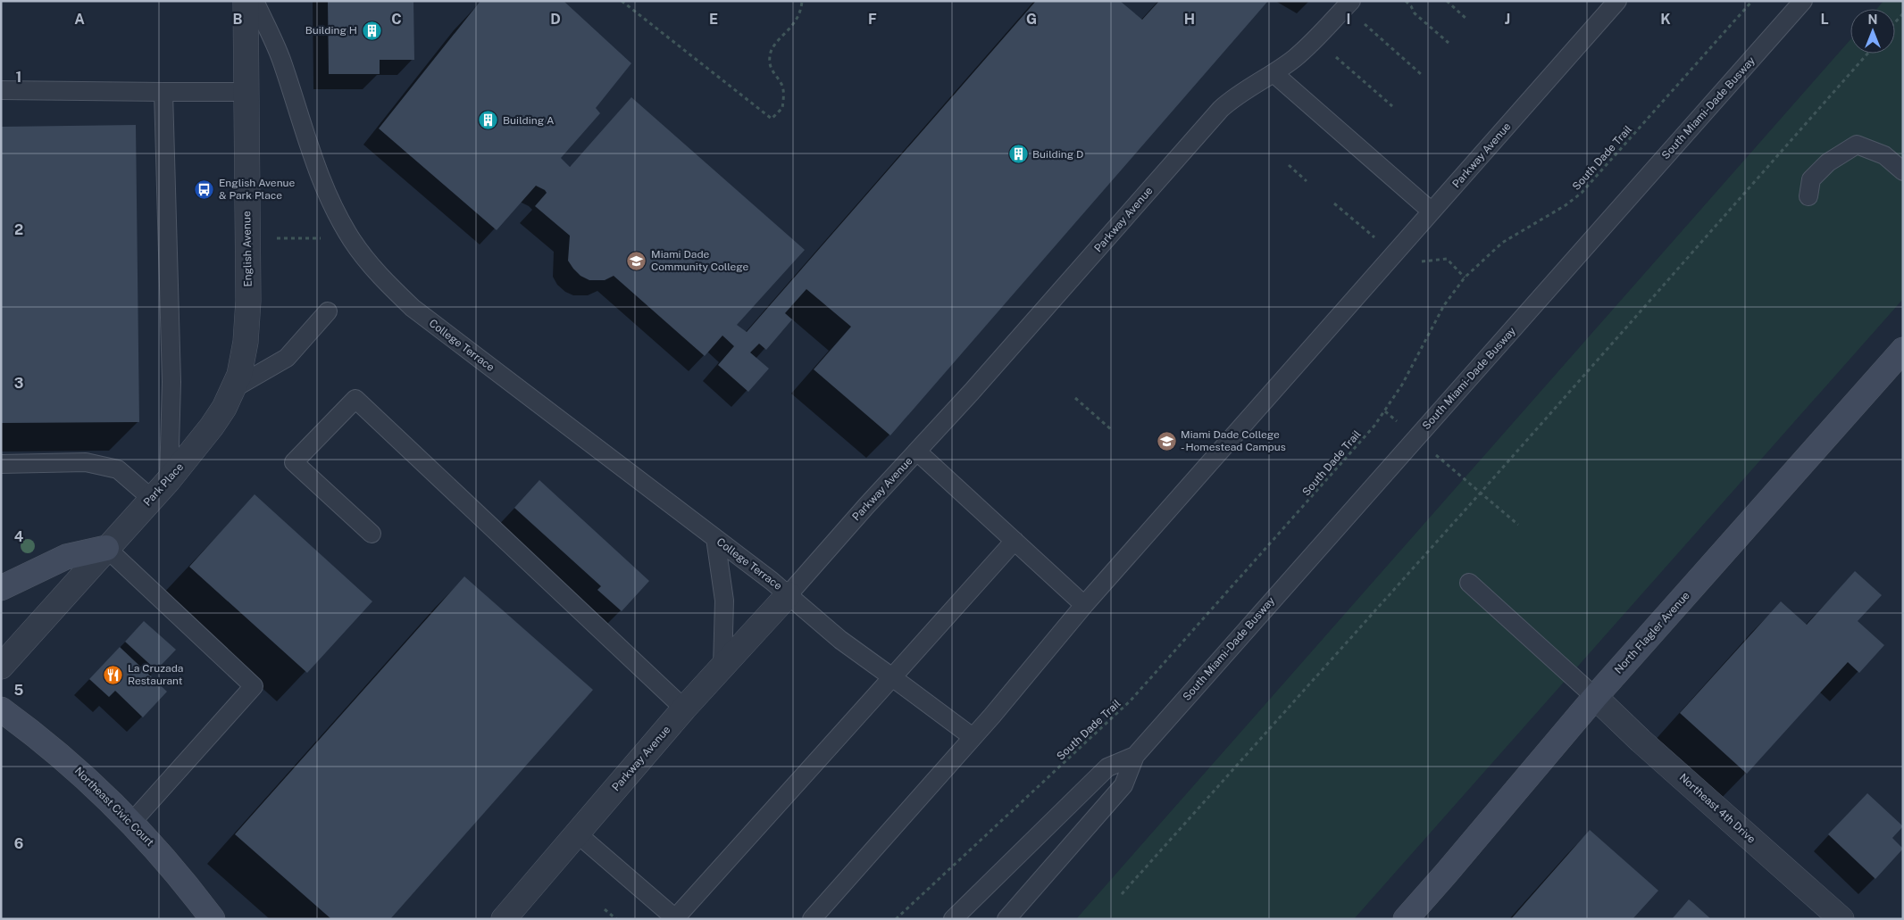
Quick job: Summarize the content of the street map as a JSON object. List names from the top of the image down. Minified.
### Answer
{"streets":{"street":["Parkway Avenue","English Avenue","Park Place","North Flagler Avenue","Northeast Civic Court","Northeast 4th Drive"],"lane":["South Miami-Dade Busway","College Terrace"],"path":["South Dade Trail"]},"crossings":[["Parkway Avenue","College Terrace"],["English Avenue","Park Place"],["North Flagler Avenue","Northeast 4th Drive"]],"places":{"building":["Building H","Building A","Building D"],"bus stop":["English Avenue & Park Place"],"school or university":["Miami Dade Community College","Miami Dade College - Homestead Campus"],"restaurant":["La Cruzada Restaurant"]},"north":"top","grid":{"columns":["A","B","C","D","E","F","G","H","I","J","K","L"],"rows":["1","2","3","4","5","6"]}}
